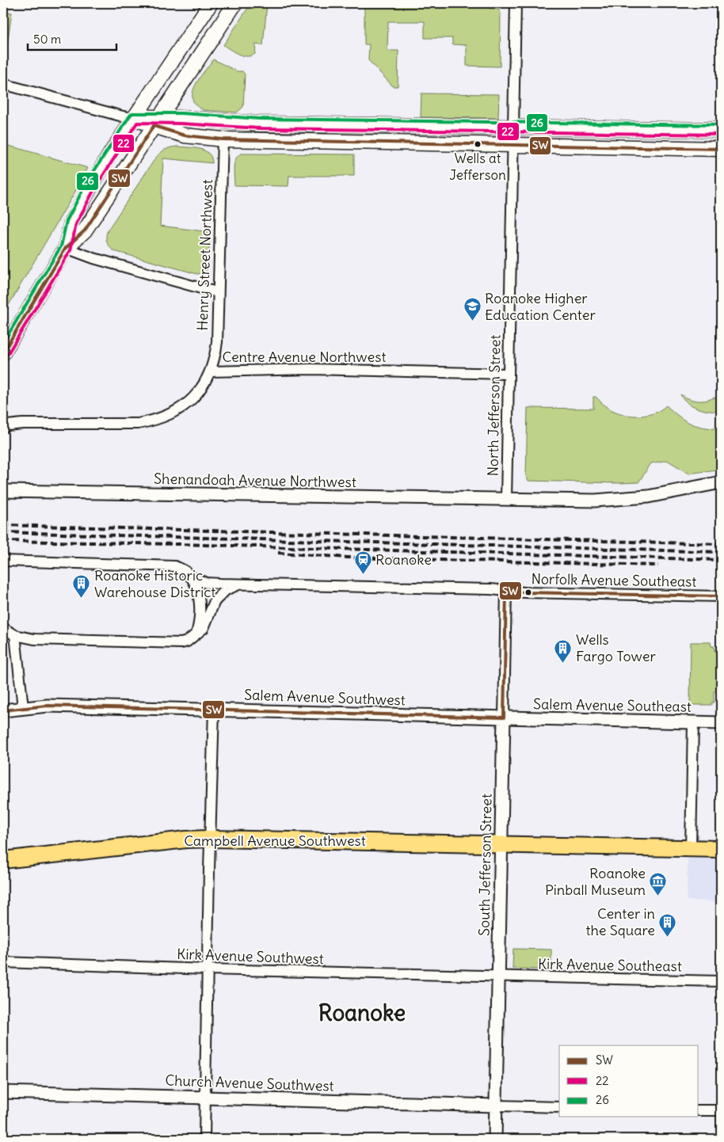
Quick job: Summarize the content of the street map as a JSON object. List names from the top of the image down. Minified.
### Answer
{"streets":{"main road":["Campbell Avenue Southwest"],"street":["Henry Street Northwest","Centre Avenue Northwest","North Jefferson Street","Shenandoah Avenue Northwest","Norfolk Avenue Southeast","Salem Avenue Southwest","Salem Avenue Southeast","South Jefferson Street","Kirk Avenue Southwest","Kirk Avenue Southeast","Church Avenue Southwest"]},"crossings":[["Henry Street Northwest","Centre Avenue Northwest"],["Centre Avenue Northwest","North Jefferson Street"],["North Jefferson Street","Shenandoah Avenue Northwest"],["Norfolk Avenue Southeast","South Jefferson Street"],["Salem Avenue Southwest","Salem Avenue Southeast"],["Salem Avenue Southwest","South Jefferson Street"],["Salem Avenue Southeast","South Jefferson Street"],["Campbell Avenue Southwest","South Jefferson Street"],["South Jefferson Street","Kirk Avenue Southwest"],["South Jefferson Street","Kirk Avenue Southeast"],["South Jefferson Street","Church Avenue Southwest"],["Kirk Avenue Southwest","Kirk Avenue Southeast"]],"districts":["Roanoke"],"places":{"other":["Wells at Jefferson"],"school or university":["Roanoke Higher Education Center"],"station":["Roanoke"],"building":["Roanoke Historic Warehouse District","Wells Fargo Tower","Center in the Square"],"museum":["Roanoke Pinball Museum"]},"lines":["transit line 26","transit line 22","transit line SW"],"legend":["SW","22","26"],"scale_bar":"50 m"}
